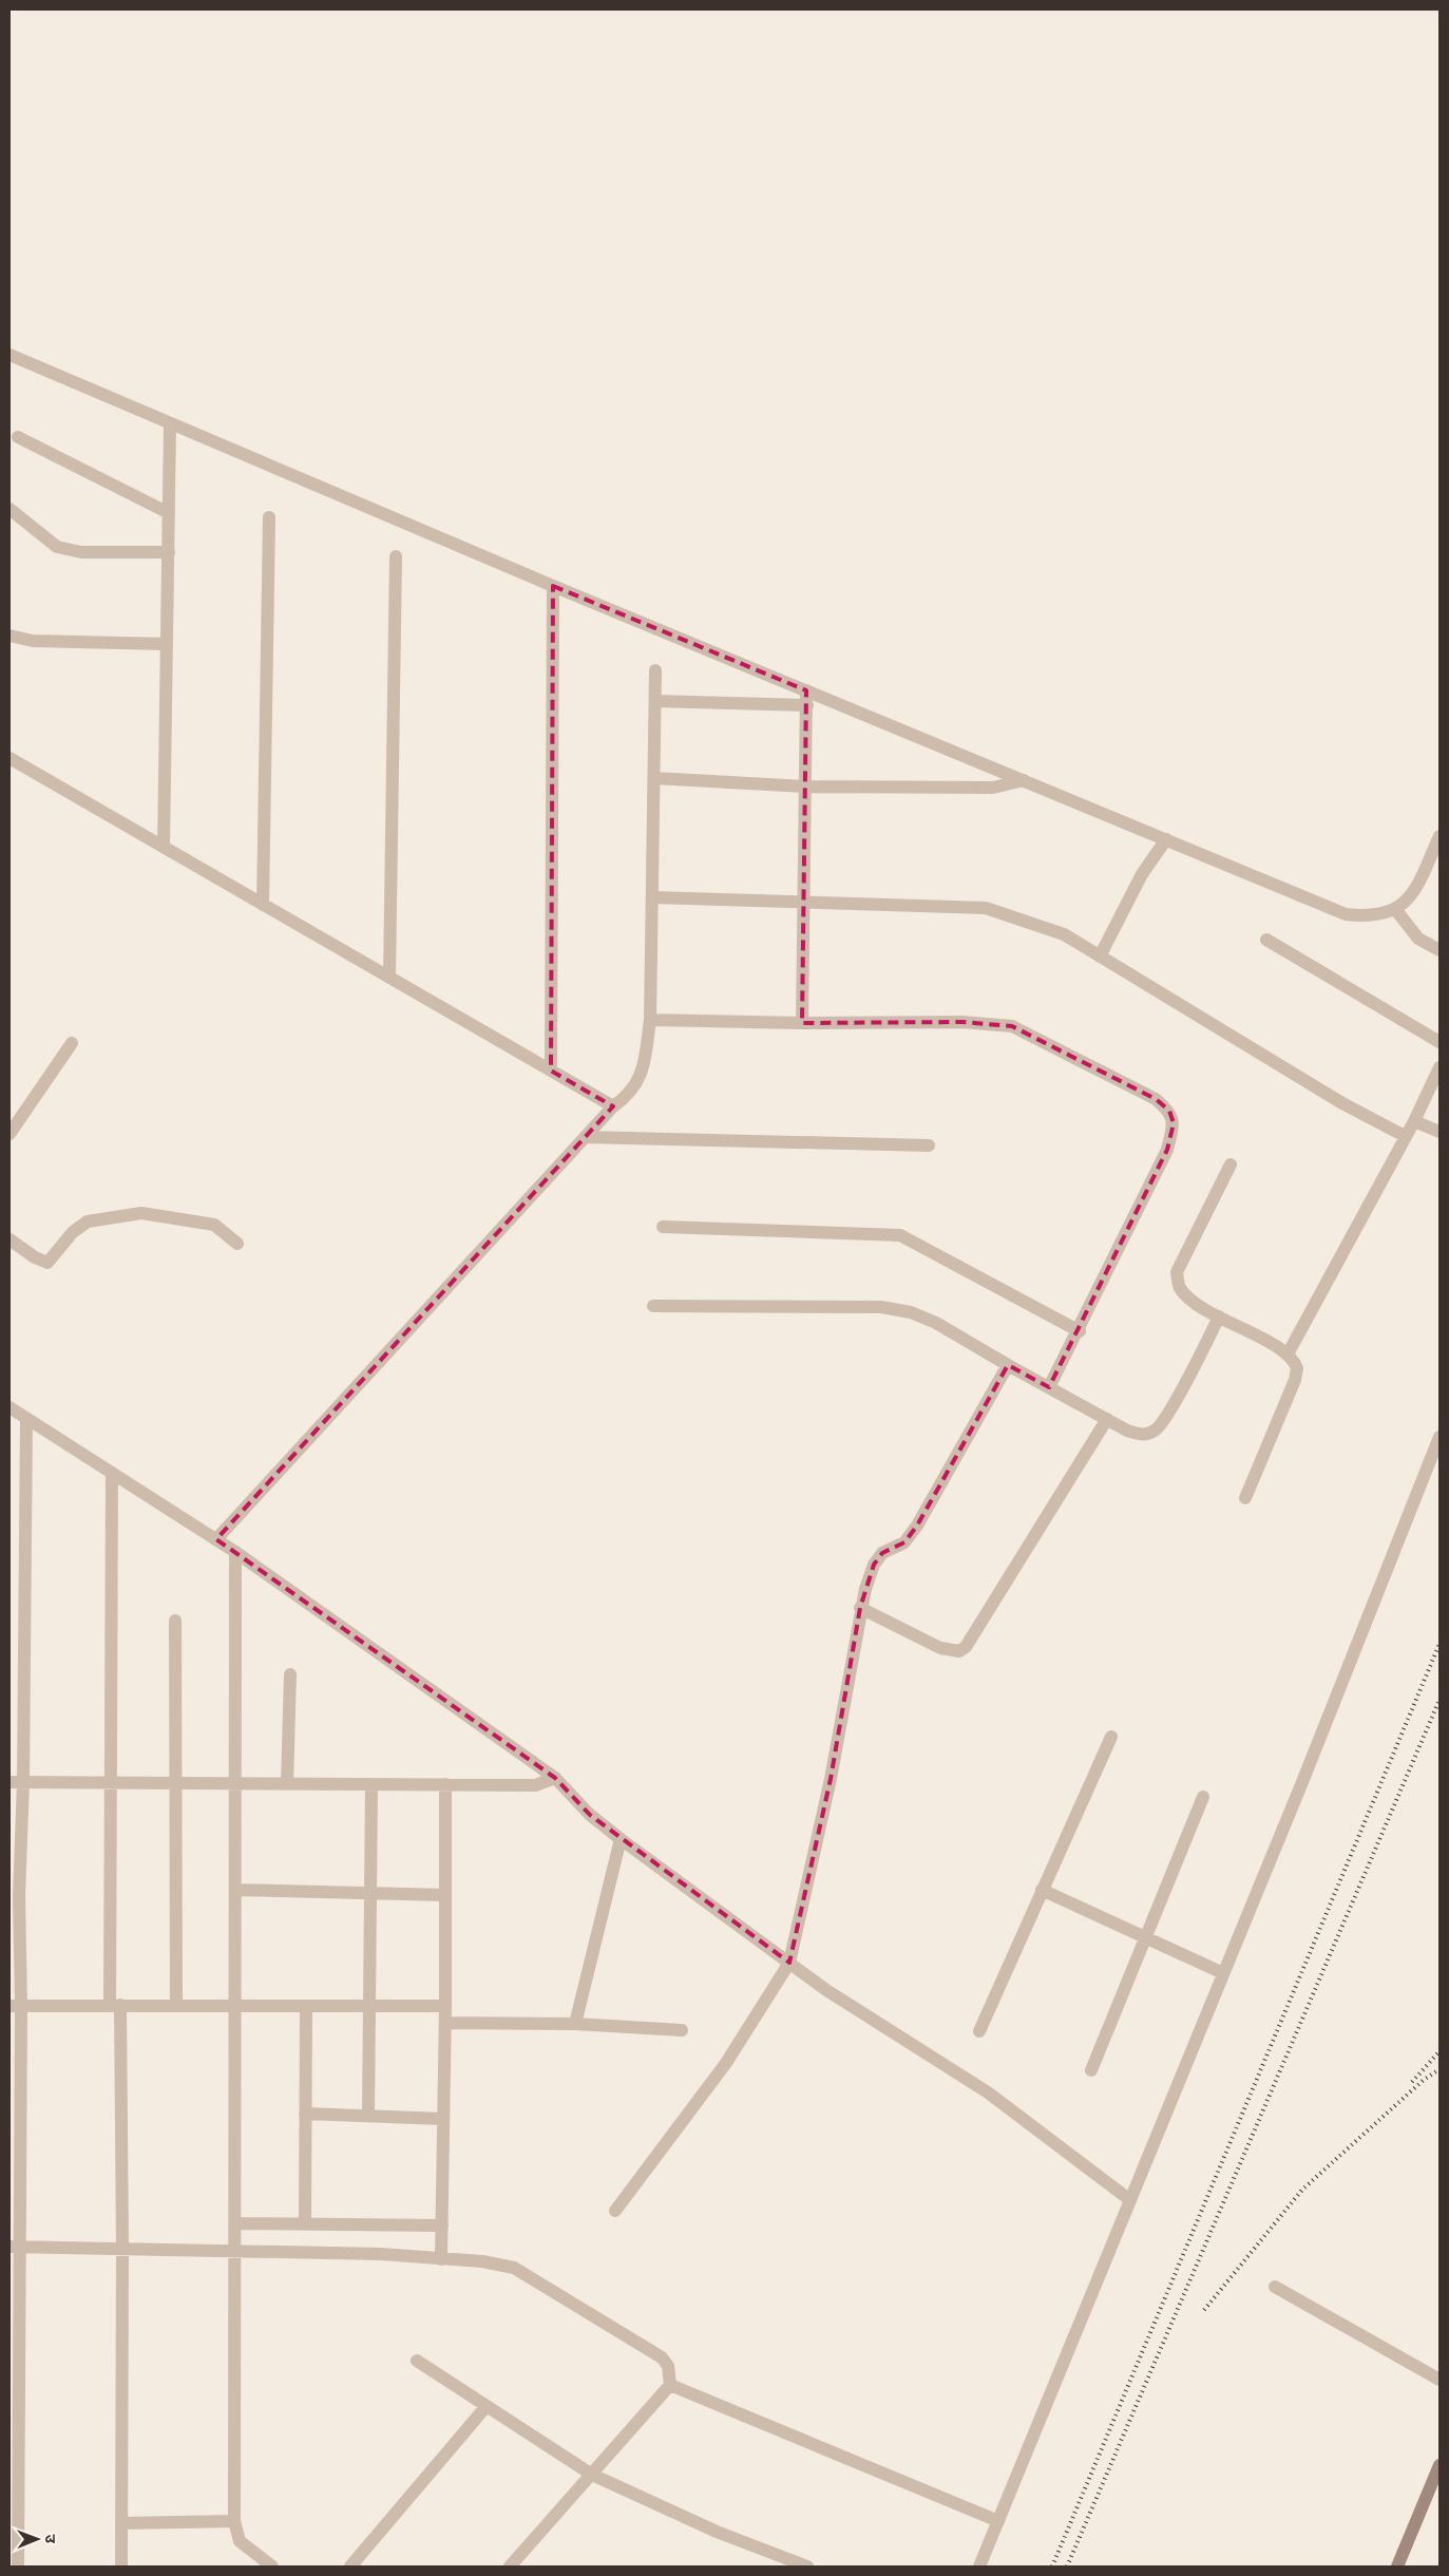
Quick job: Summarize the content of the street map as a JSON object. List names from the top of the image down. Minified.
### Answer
{"north":"right"}
